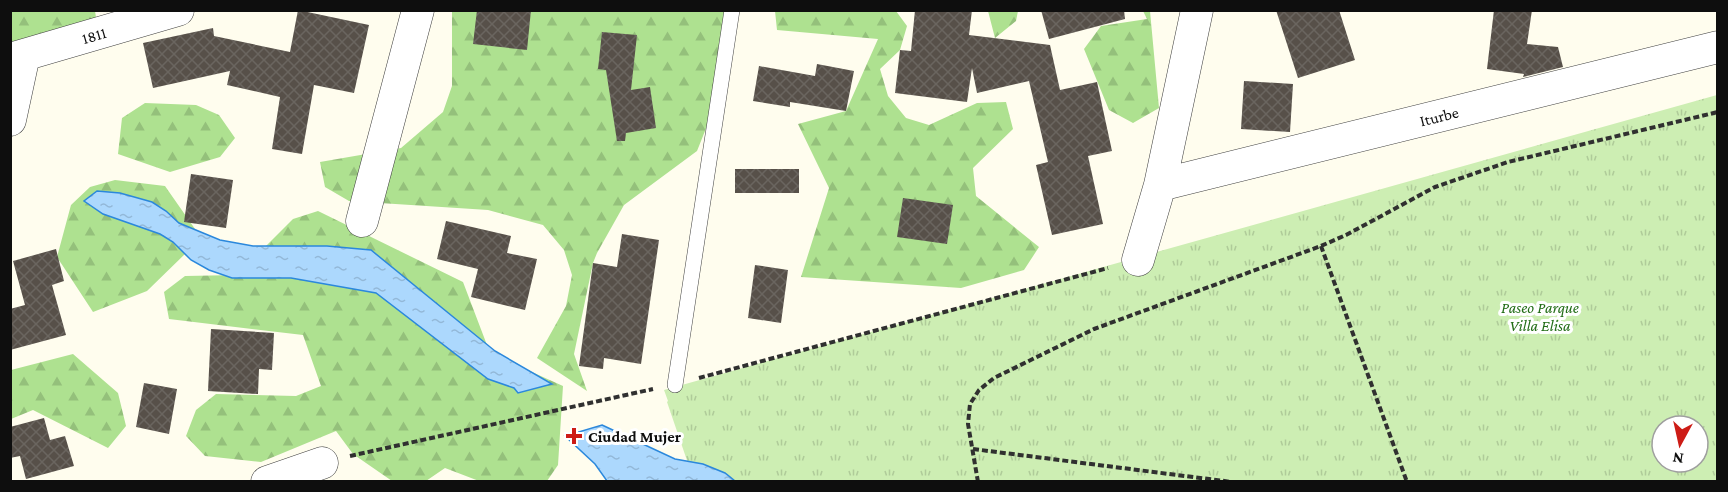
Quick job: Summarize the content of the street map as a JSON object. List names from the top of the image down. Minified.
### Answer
{"streets":{"street":["1811","Iturbe"]},"parks":["Paseo Parque Villa Elisa"],"places":{"health":["Ciudad Mujer"]},"north":"bottom"}
